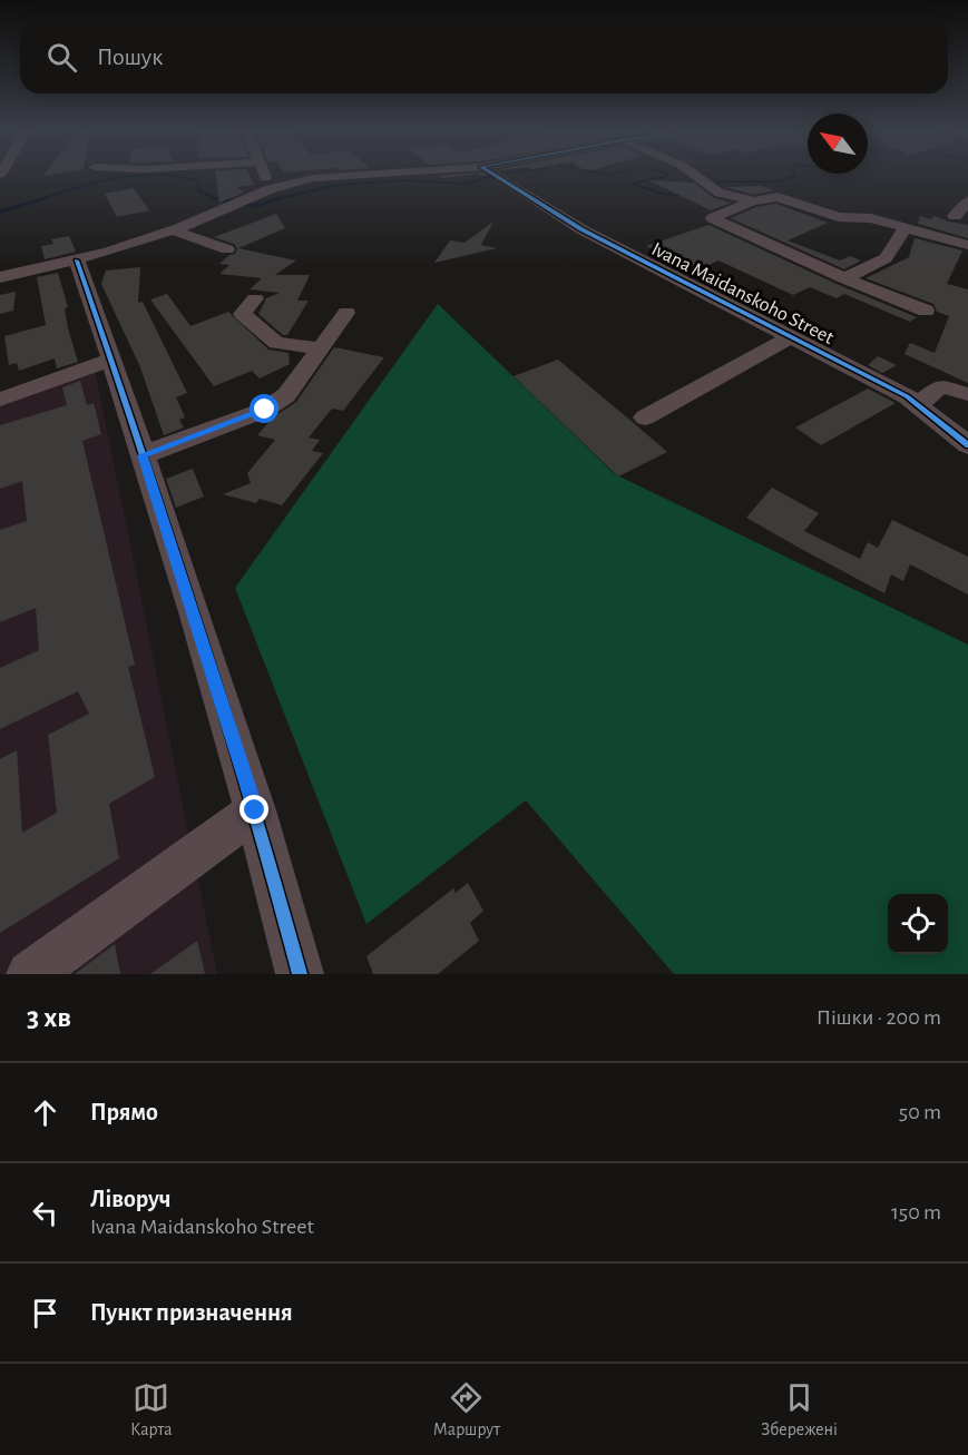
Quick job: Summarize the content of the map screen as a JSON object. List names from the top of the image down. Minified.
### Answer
{"streets":{"street":["Ivana Maidanskoho Street"]},"north":"top left","page":{"search":"Пошук","heading":["3 хв","Пішки · 200 m"],"list":[["Прямо","50 m"],["Ліворуч","Ivana Maidanskoho Street","150 m"],"Пункт призначення"],"nav":["Карта","Маршрут","Збережені"]}}
